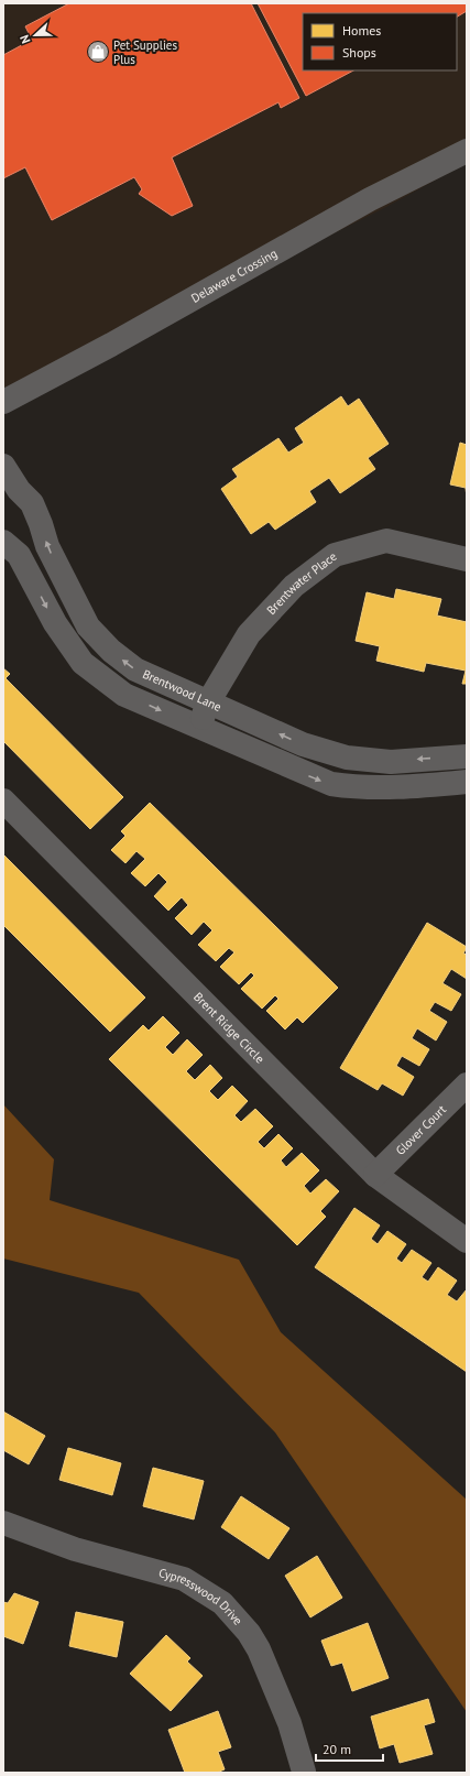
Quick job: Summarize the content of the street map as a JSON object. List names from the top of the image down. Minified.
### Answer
{"streets":{"street":["Delaware Crossing","Brentwater Place","Brentwood Lane","Brent Ridge Circle","Glover Court","Cypresswood Drive"]},"crossings":[["Brentwater Place","Brentwood Lane"],["Brent Ridge Circle","Glover Court"]],"places":{"shop":["Pet Supplies Plus"]},"legend":["Homes","Shops"],"scale_bar":"20 m","north":"left"}
